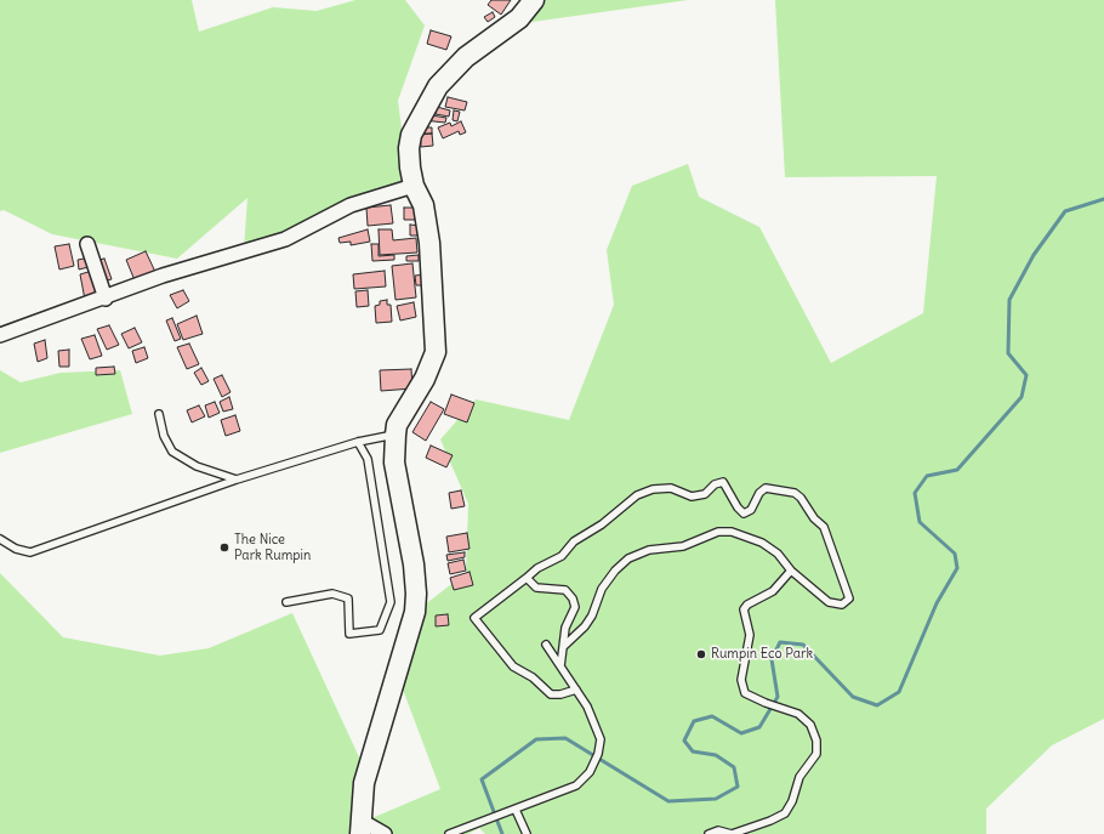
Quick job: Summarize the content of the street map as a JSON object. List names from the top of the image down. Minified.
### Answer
{"places":["The Nice Park Rumpin","Rumpin Eco Park"]}
